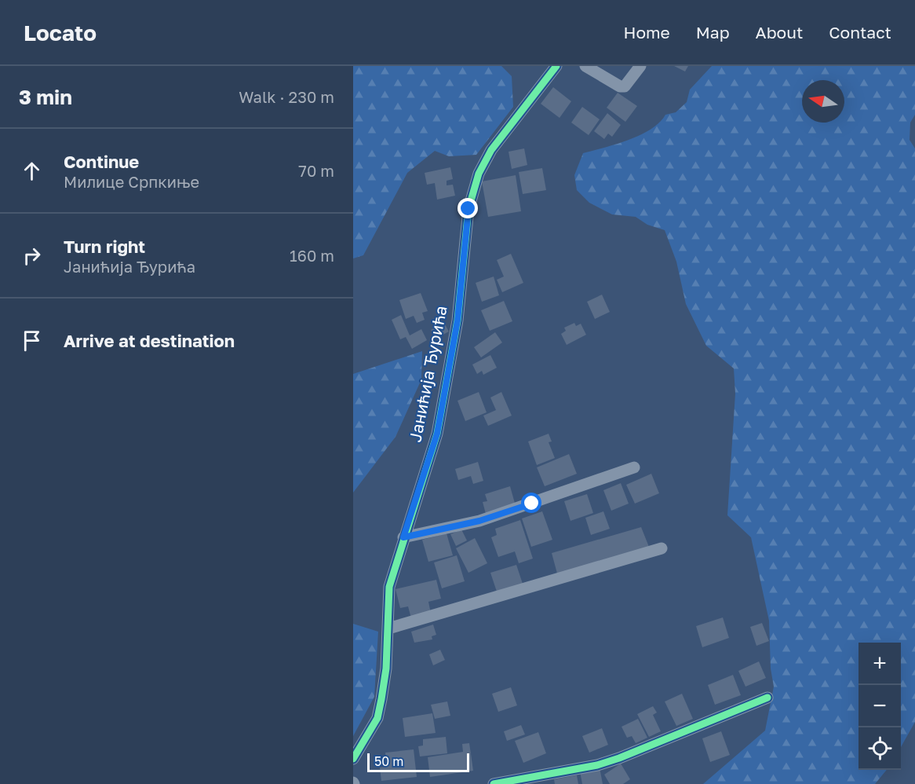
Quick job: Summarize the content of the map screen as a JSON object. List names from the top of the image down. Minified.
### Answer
{"streets":{"street":["Јанићија Ђурића"]},"scale_bar":"50 m","north":"left","page":{"header":"Locato","nav":["Home","Map","About","Contact"],"heading":["3 min","Walk · 230 m"],"list":[["Continue","Милице Српкиње","70 m"],["Turn right","Јанићија Ђурића","160 m"],"Arrive at destination"],"map_buttons":["+","−"],"scale":"50 m"}}
